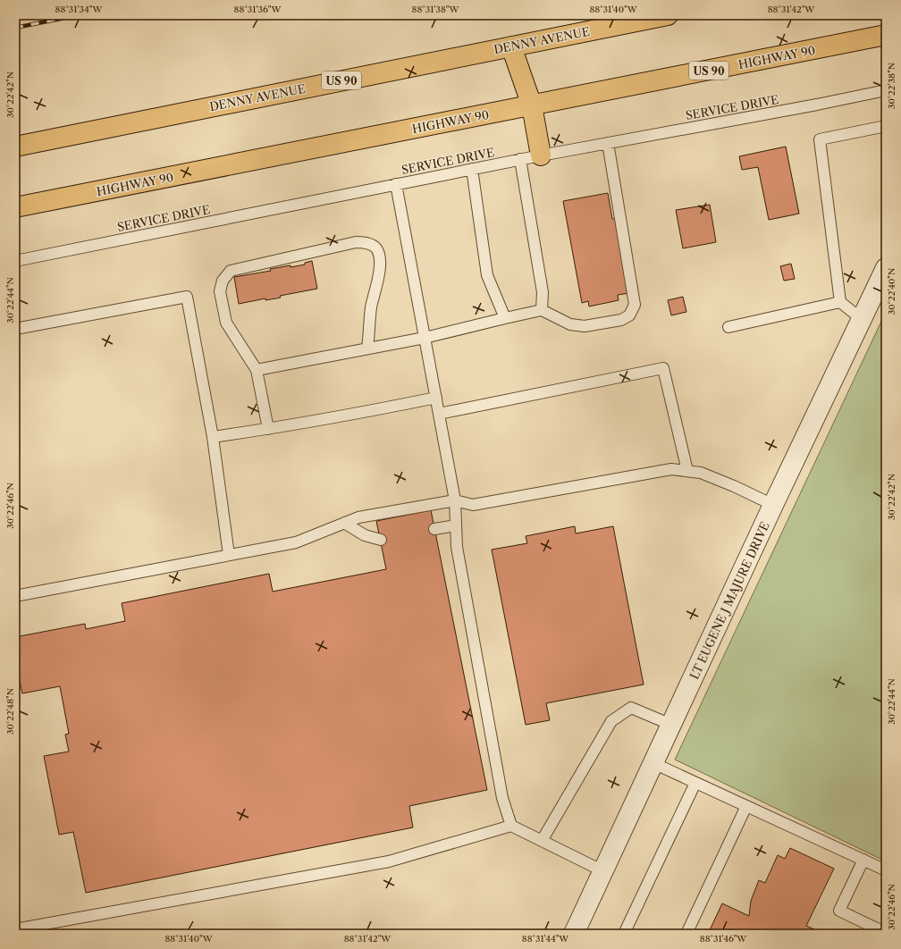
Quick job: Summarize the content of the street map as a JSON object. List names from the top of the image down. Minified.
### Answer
{"streets":{"main road":["DENNY AVENUE","HIGHWAY 90","US 90"],"street":["LT EUGENE J MAJURE DRIVE"],"lane":["SERVICE DRIVE"]},"coordinates":["88°31'34\"W","88°31'36\"W","88°31'38\"W","88°31'40\"W","88°31'42\"W","30°22'38\"N","30°22'42\"N","30°22'40\"N","30°22'44\"N","30°22'46\"N","30°22'48\"N","88°31'44\"W","88°31'46\"W"]}
